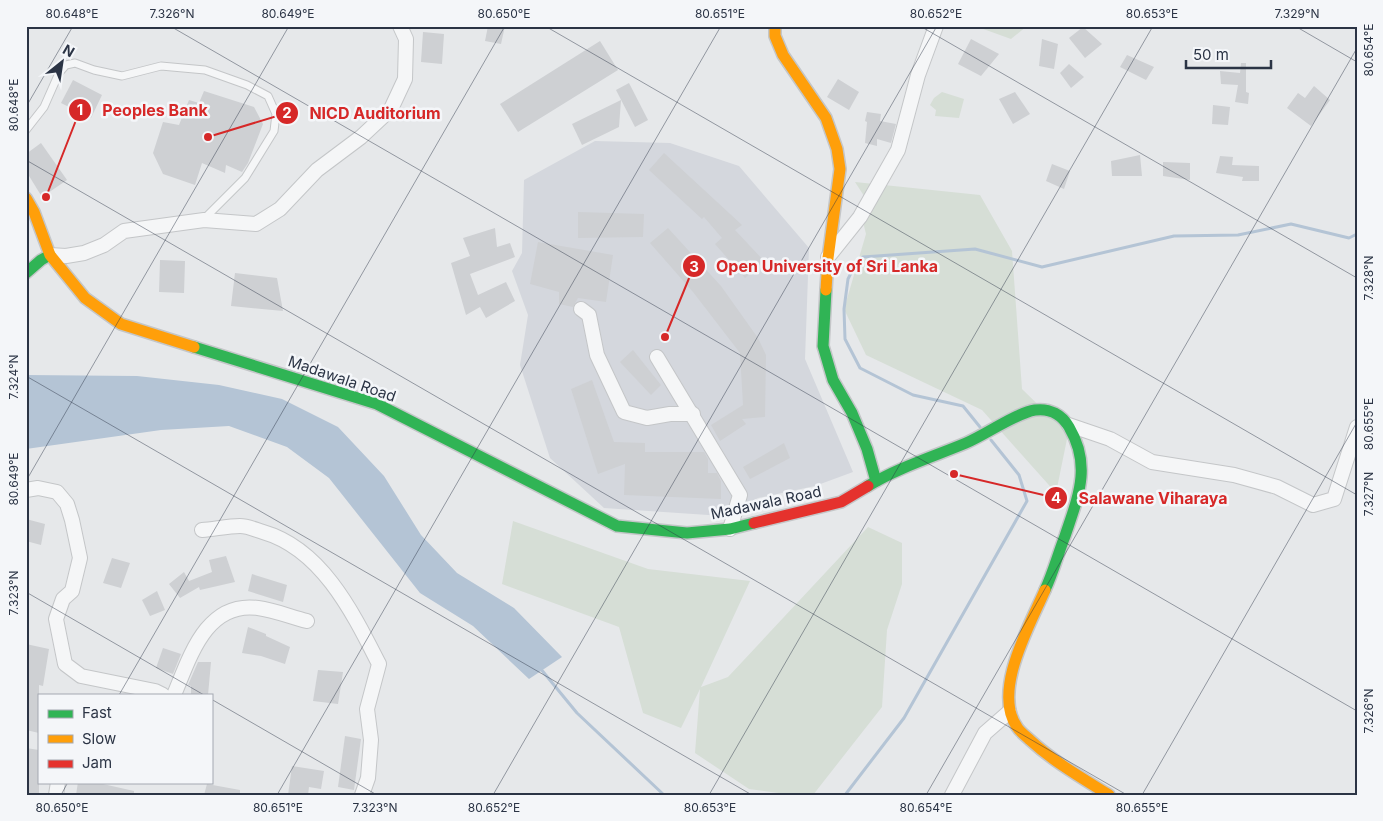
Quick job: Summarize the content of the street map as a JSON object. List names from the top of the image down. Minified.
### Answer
{"streets":{"main road":["Madawala Road"]},"places":["NICD Auditorium","Peoples Bank","Open University of Sri Lanka","Salawane Viharaya"],"legend":["Fast","Slow","Jam"],"scale_bar":"50 m","north":"top right","coordinates":["80.648°E","7.326°N","80.649°E","80.650°E","80.651°E","80.652°E","80.653°E","7.329°N","80.654°E","7.328°N","7.324°N","80.655°E","7.327°N","7.323°N"]}
